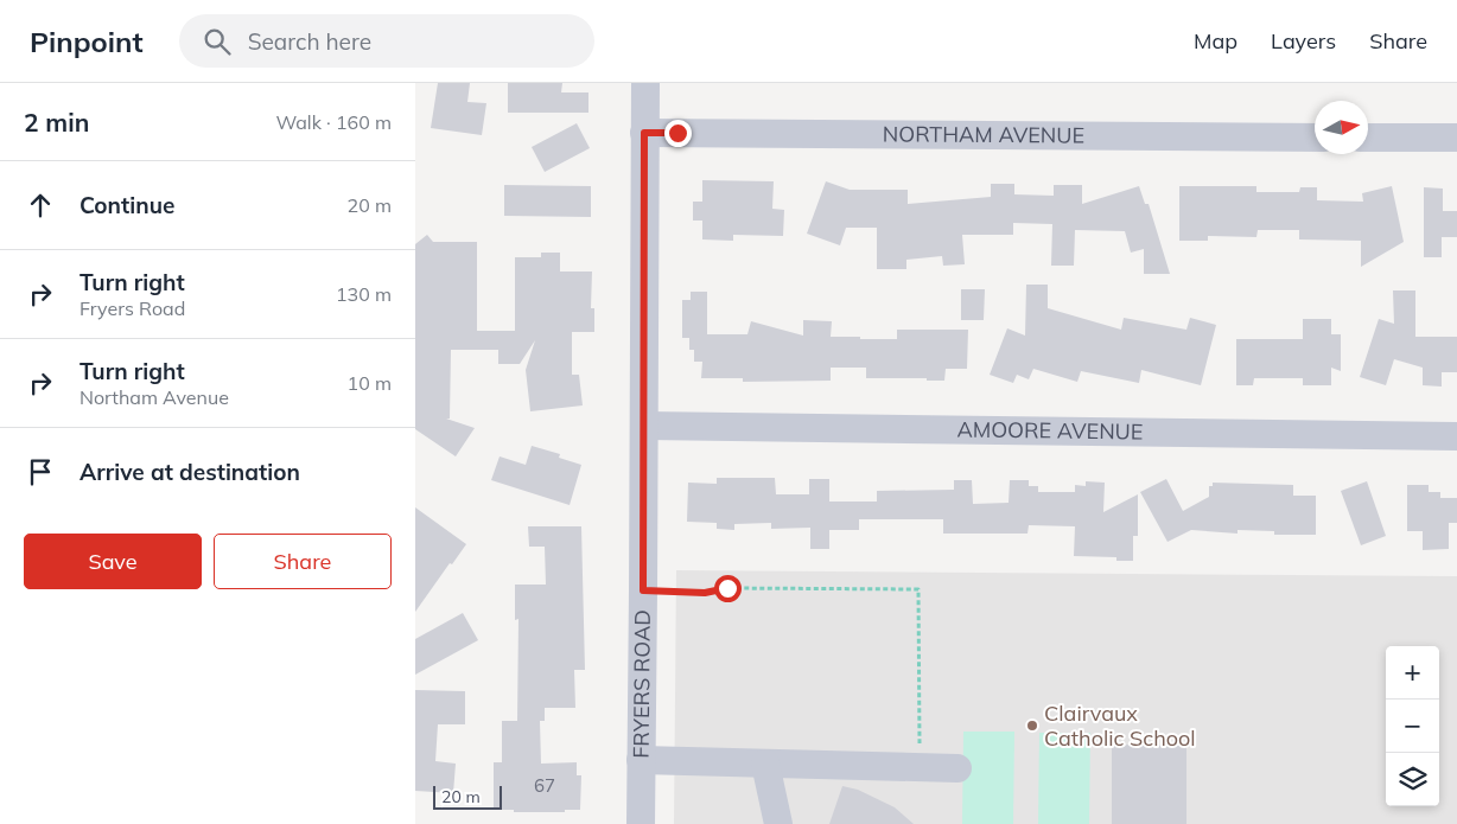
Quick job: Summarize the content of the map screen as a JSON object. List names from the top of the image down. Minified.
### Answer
{"streets":{"street":["NORTHAM AVENUE","AMOORE AVENUE","FRYERS ROAD"]},"crossings":[["NORTHAM AVENUE","FRYERS ROAD"],["AMOORE AVENUE","FRYERS ROAD"]],"places":["Clairvaux Catholic School"],"house_numbers":["67"],"scale_bar":"20 m","north":"right","page":{"header":"Pinpoint","search":"Search here","nav":["Map","Layers","Share"],"heading":["2 min","Walk · 160 m"],"list":[["Continue","20 m"],["Turn right","Fryers Road","130 m"],["Turn right","Northam Avenue","10 m"],"Arrive at destination"],"buttons":["Save","Share"],"map_buttons":["+","−"],"scale":"20 m"}}
